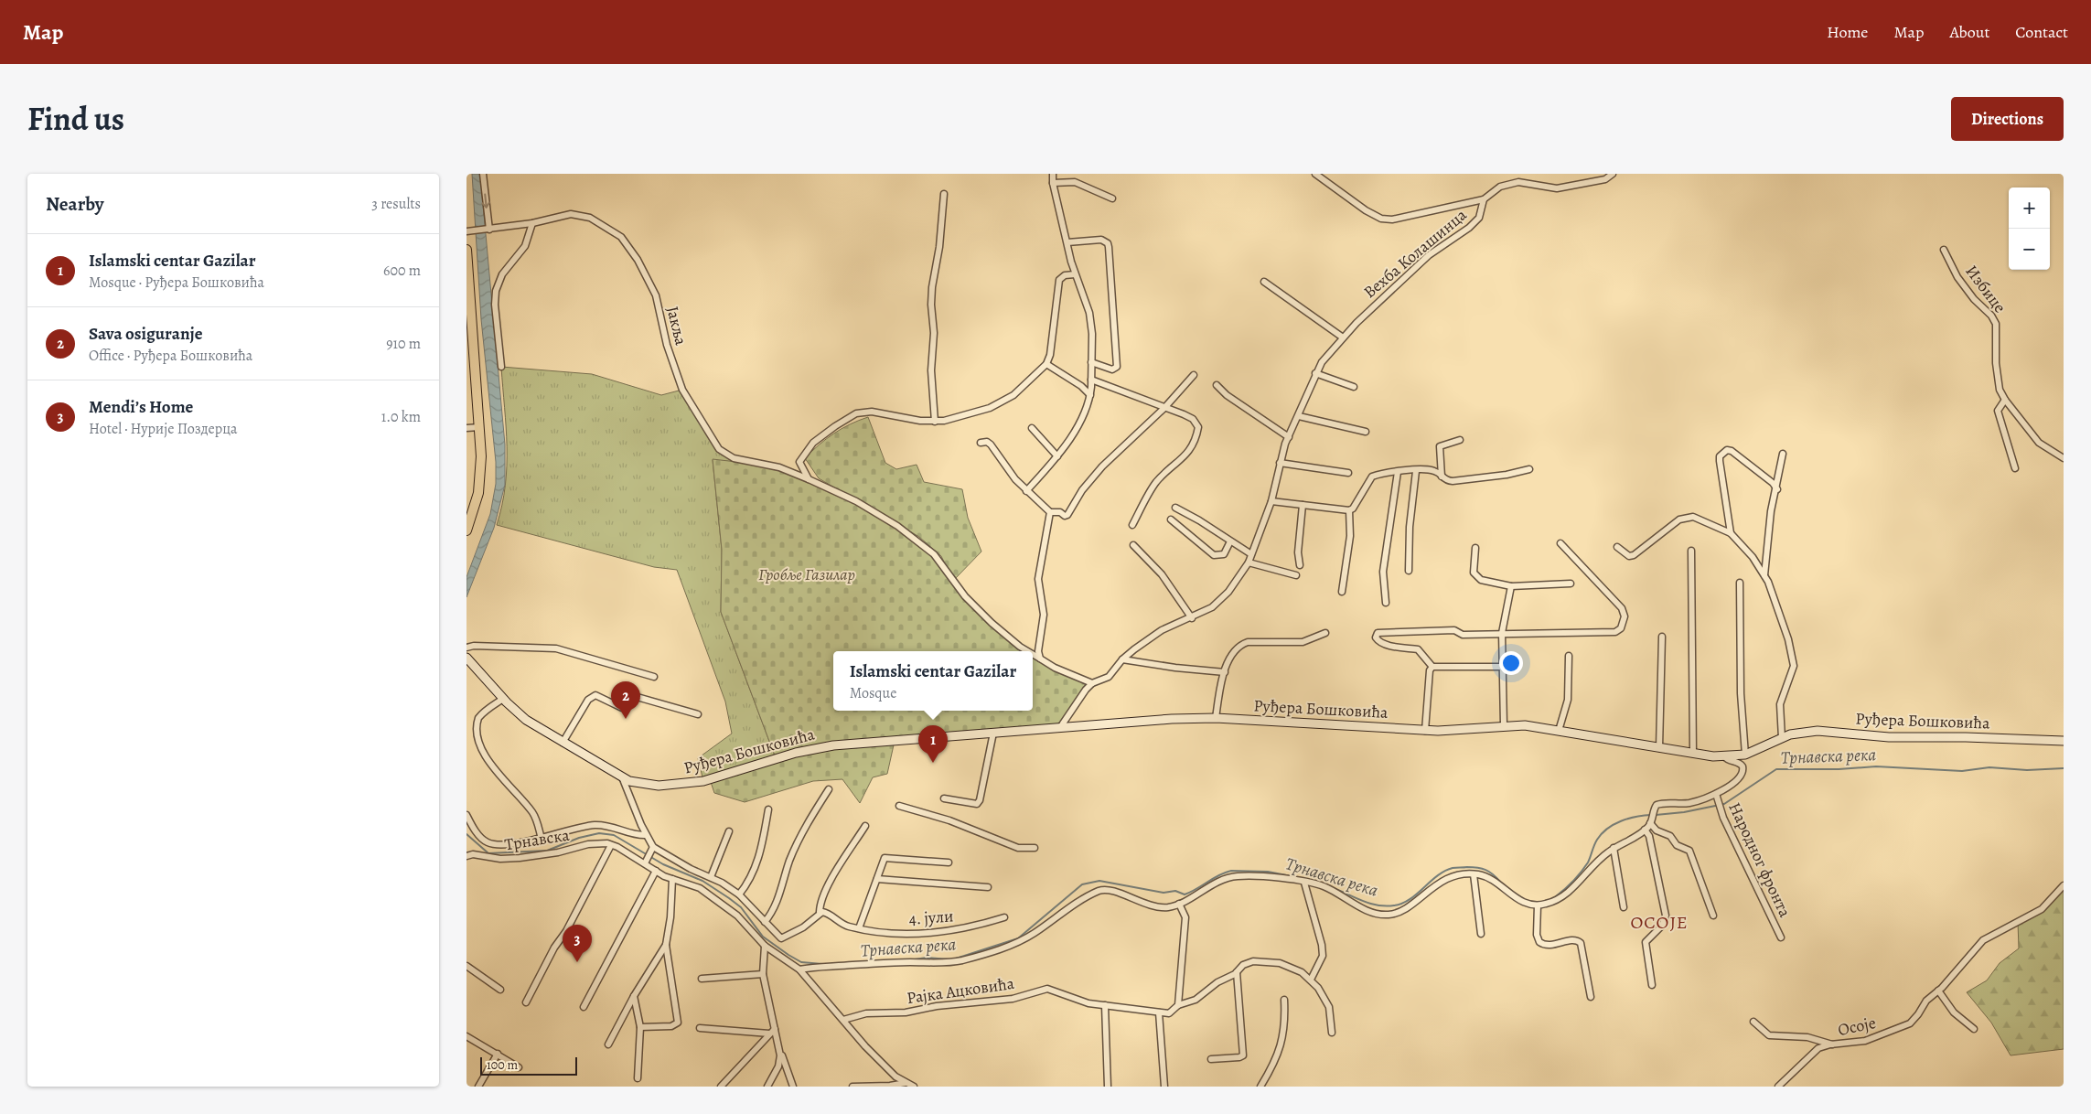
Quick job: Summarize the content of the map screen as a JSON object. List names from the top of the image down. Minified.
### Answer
{"streets":{"main road":["Руђера Бошковића"],"street":["Вехба Колашинца","Избице","Јакља","Трнавска","Народног фронта","4. јули","Рајка Ацковића","Осоје"]},"crossings":[["Вехба Колашинца","Јакља"],["Руђера Бошковића","Народног фронта"]],"districts":["ОСОЈЕ"],"water":["Трнавска река"],"parks":["Гробље Газилар"],"scale_bar":"100 m","page":{"header":"Map","nav":["Home","Map","About","Contact"],"title":"Find us","buttons":"Directions","heading":["Nearby","3 results"],"map_buttons":["+","−"],"list":[{"mark":"1","name":"Islamski centar Gazilar","note":"Mosque · Руђера Бошковића","value":"600 m"},{"mark":"2","name":"Sava osiguranje","note":"Office · Руђера Бошковића","value":"910 m"},{"mark":"3","name":"Mendi’s Home","note":"Hotel · Нурије Поздерца","value":"1.0 km"}],"popup":["Islamski centar Gazilar","Mosque"],"pins":["2","1","3"],"scale":"100 m"}}
